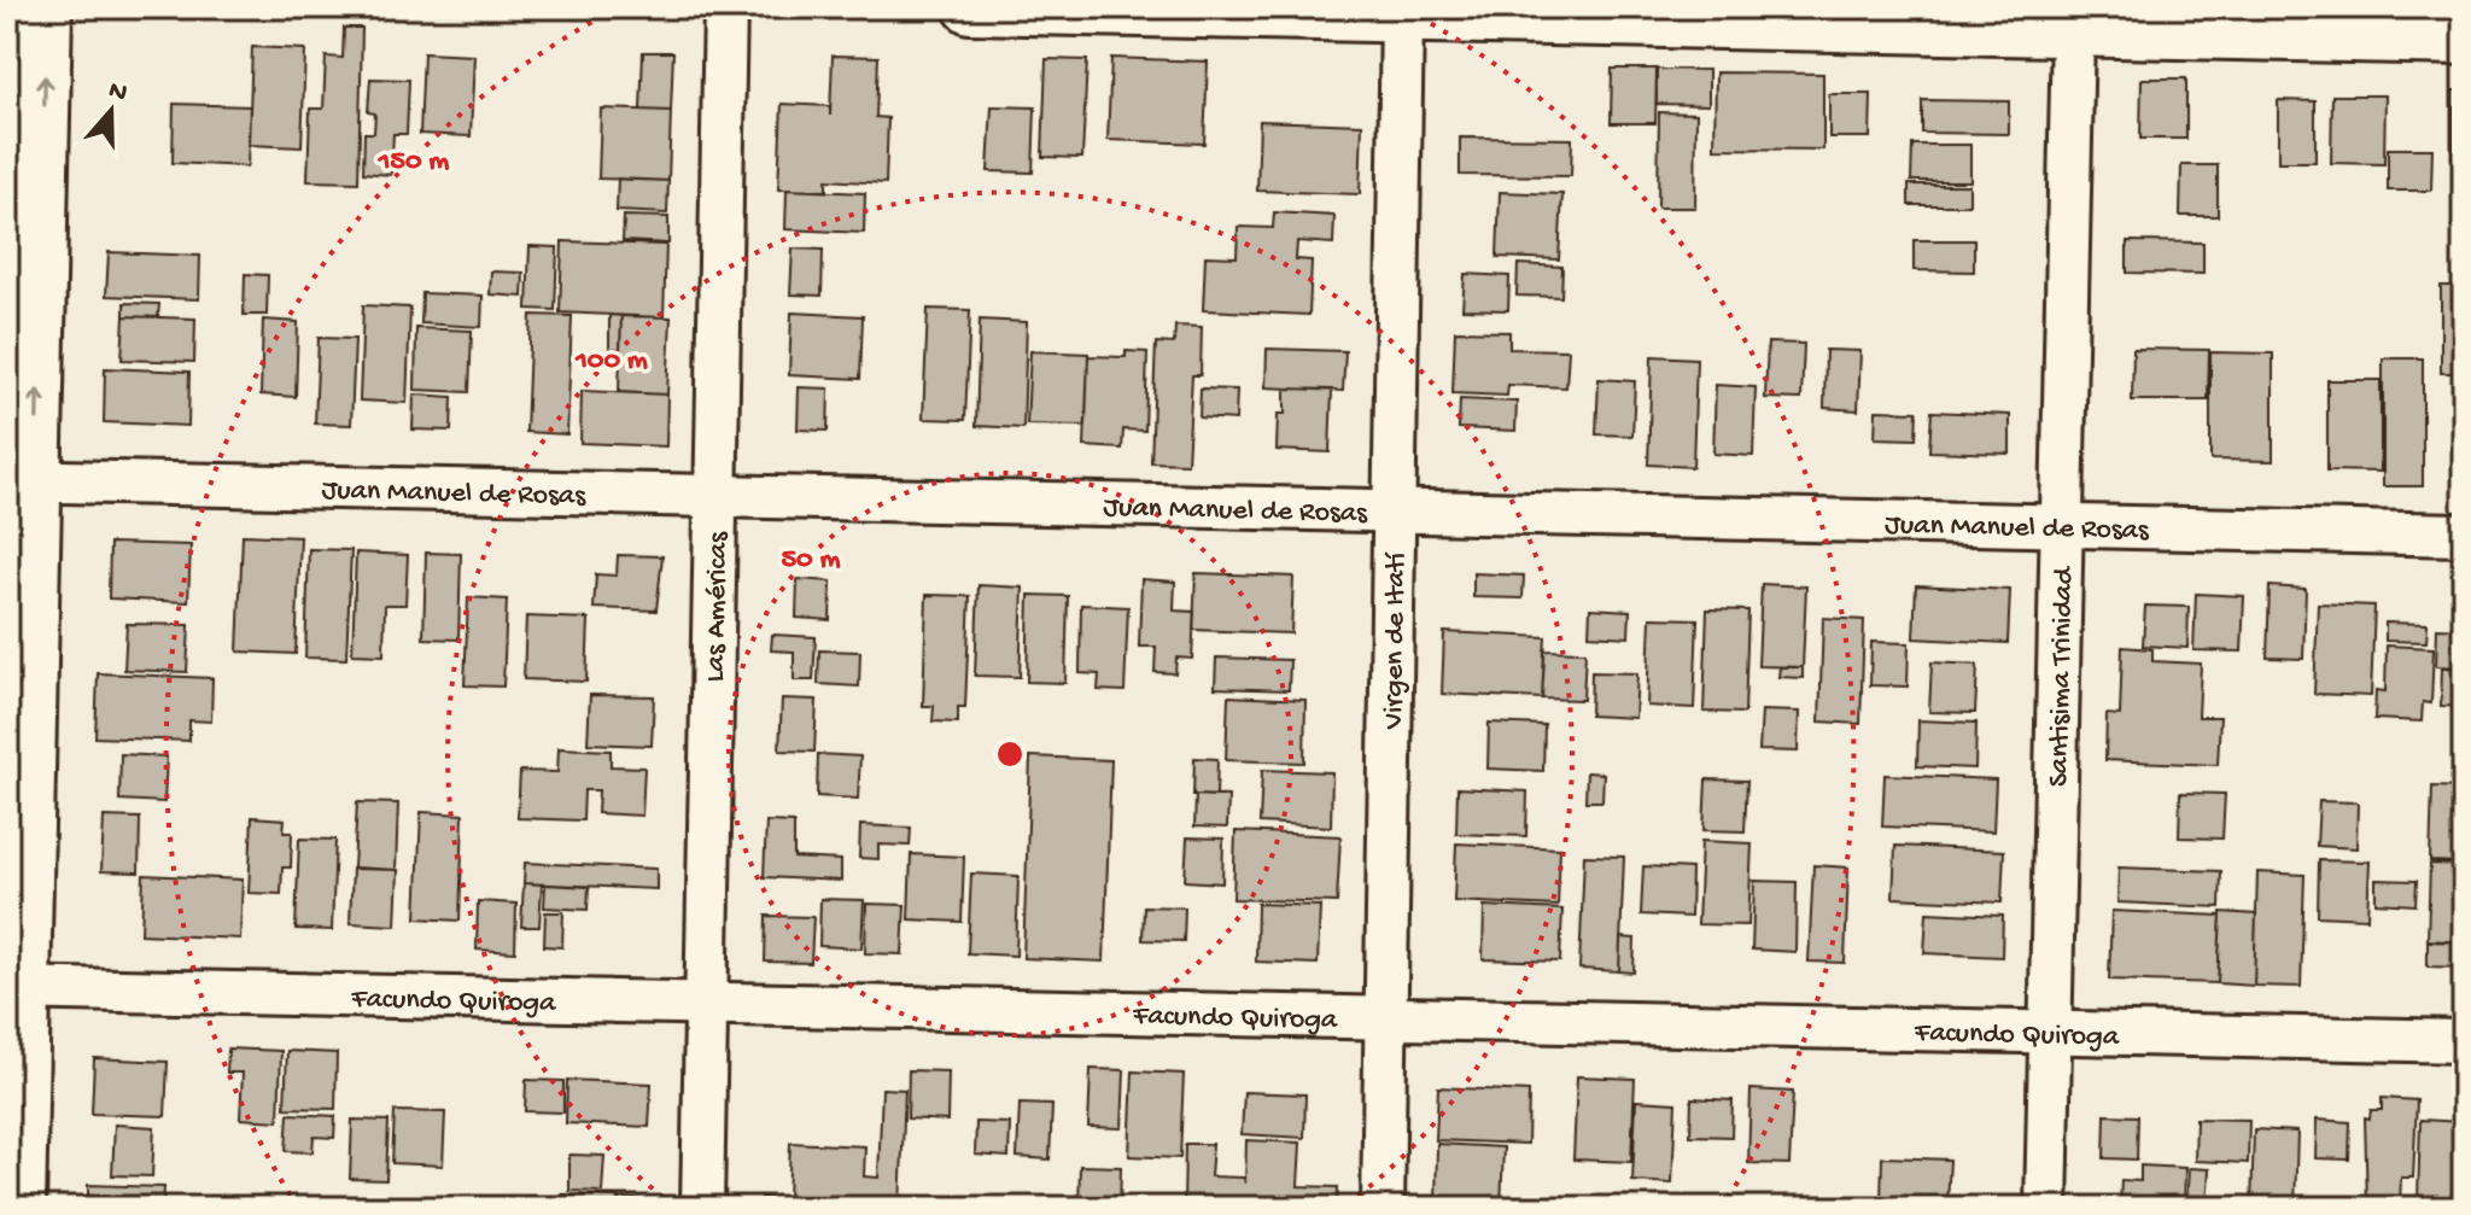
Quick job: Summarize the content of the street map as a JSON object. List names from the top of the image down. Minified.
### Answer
{"streets":{"street":["Juan Manuel de Rosas","Las Américas","Virgen de Itatí","Santisima Trinidad","Facundo Quiroga"]},"crossings":[["Juan Manuel de Rosas","Las Américas"],["Juan Manuel de Rosas","Virgen de Itatí"],["Juan Manuel de Rosas","Santisima Trinidad"],["Las Américas","Facundo Quiroga"],["Virgen de Itatí","Facundo Quiroga"],["Santisima Trinidad","Facundo Quiroga"]],"north":"top","rings":["150 m","100 m","50 m"]}
